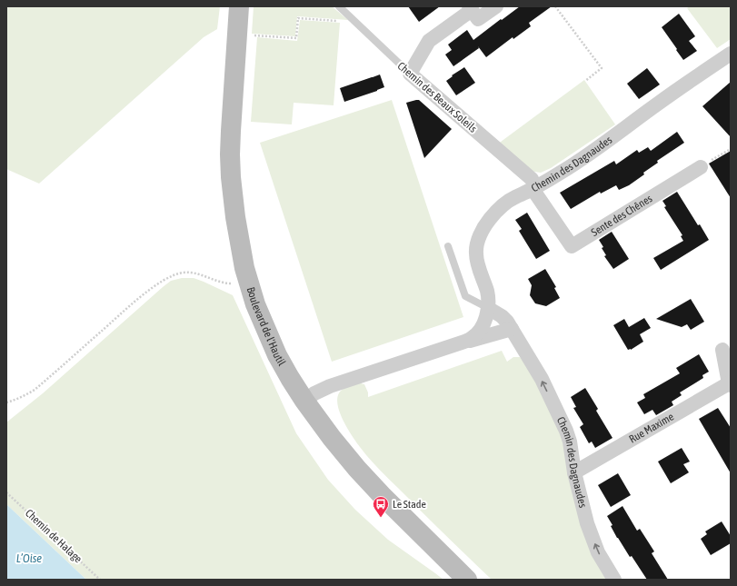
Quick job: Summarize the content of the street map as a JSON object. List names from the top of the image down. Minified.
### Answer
{"streets":{"main road":["Boulevard de l'Hautil"],"street":["Chemin des Beaux Soleils","Chemin des Dagnaudes","Sente des Chênes","Rue Maxime"],"path":["Chemin de Halage"]},"crossings":[["Chemin des Beaux Soleils","Chemin des Dagnaudes"],["Chemin des Beaux Soleils","Sente des Chênes"],["Chemin des Dagnaudes","Sente des Chênes"],["Chemin des Dagnaudes","Boulevard de l'Hautil"],["Chemin des Dagnaudes","Rue Maxime"]],"water":["L’Oise"],"places":{"bus stop":["Le Stade"]}}
